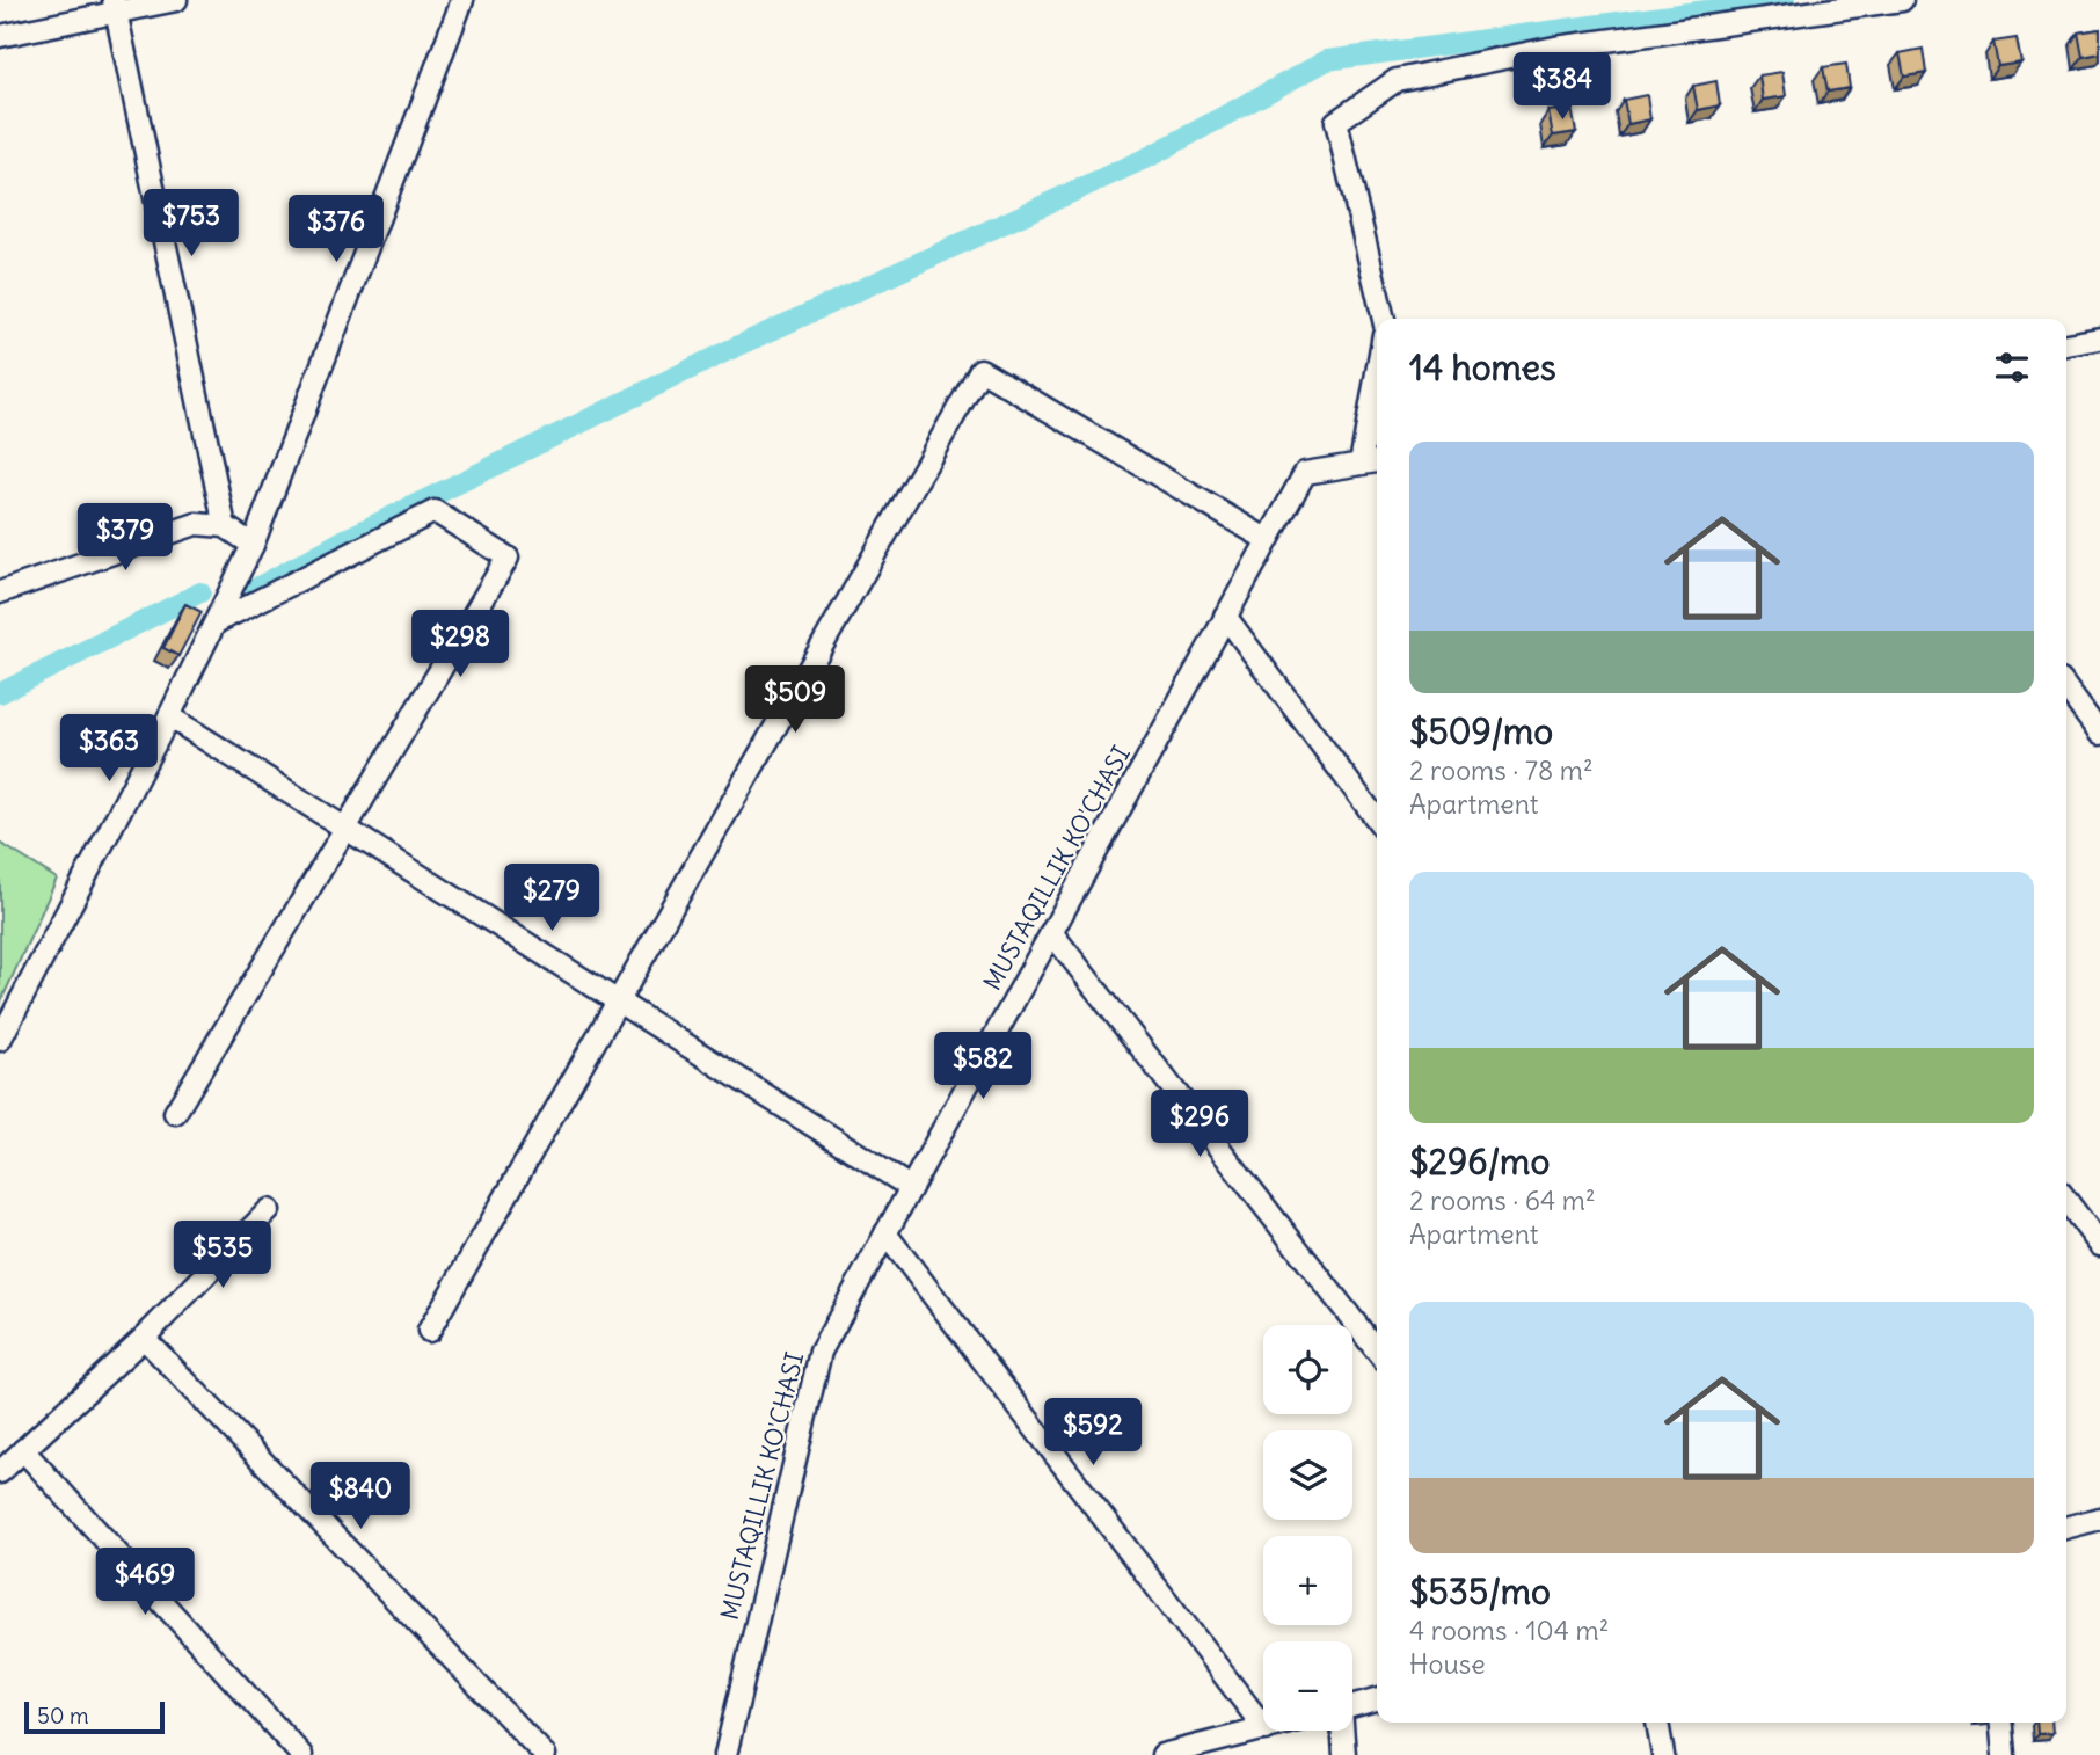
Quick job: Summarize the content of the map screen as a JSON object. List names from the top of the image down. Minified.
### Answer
{"streets":{"street":["MUSTAQILLIK KO'CHASI"]},"scale_bar":"50 m","page":{"price":["$384","$753","$376","$379","$298","$509","$363","$279","$582","$296","$535","$592","$840","$469"],"heading":"14 homes","list":[{"name":"$509/mo","note":"2 rooms · 78 m² · Apartment"},{"name":"$296/mo","note":"2 rooms · 64 m² · Apartment"},{"name":"$535/mo","note":"4 rooms · 104 m² · House"}],"map_buttons":["+","−"],"scale":"50 m"}}
